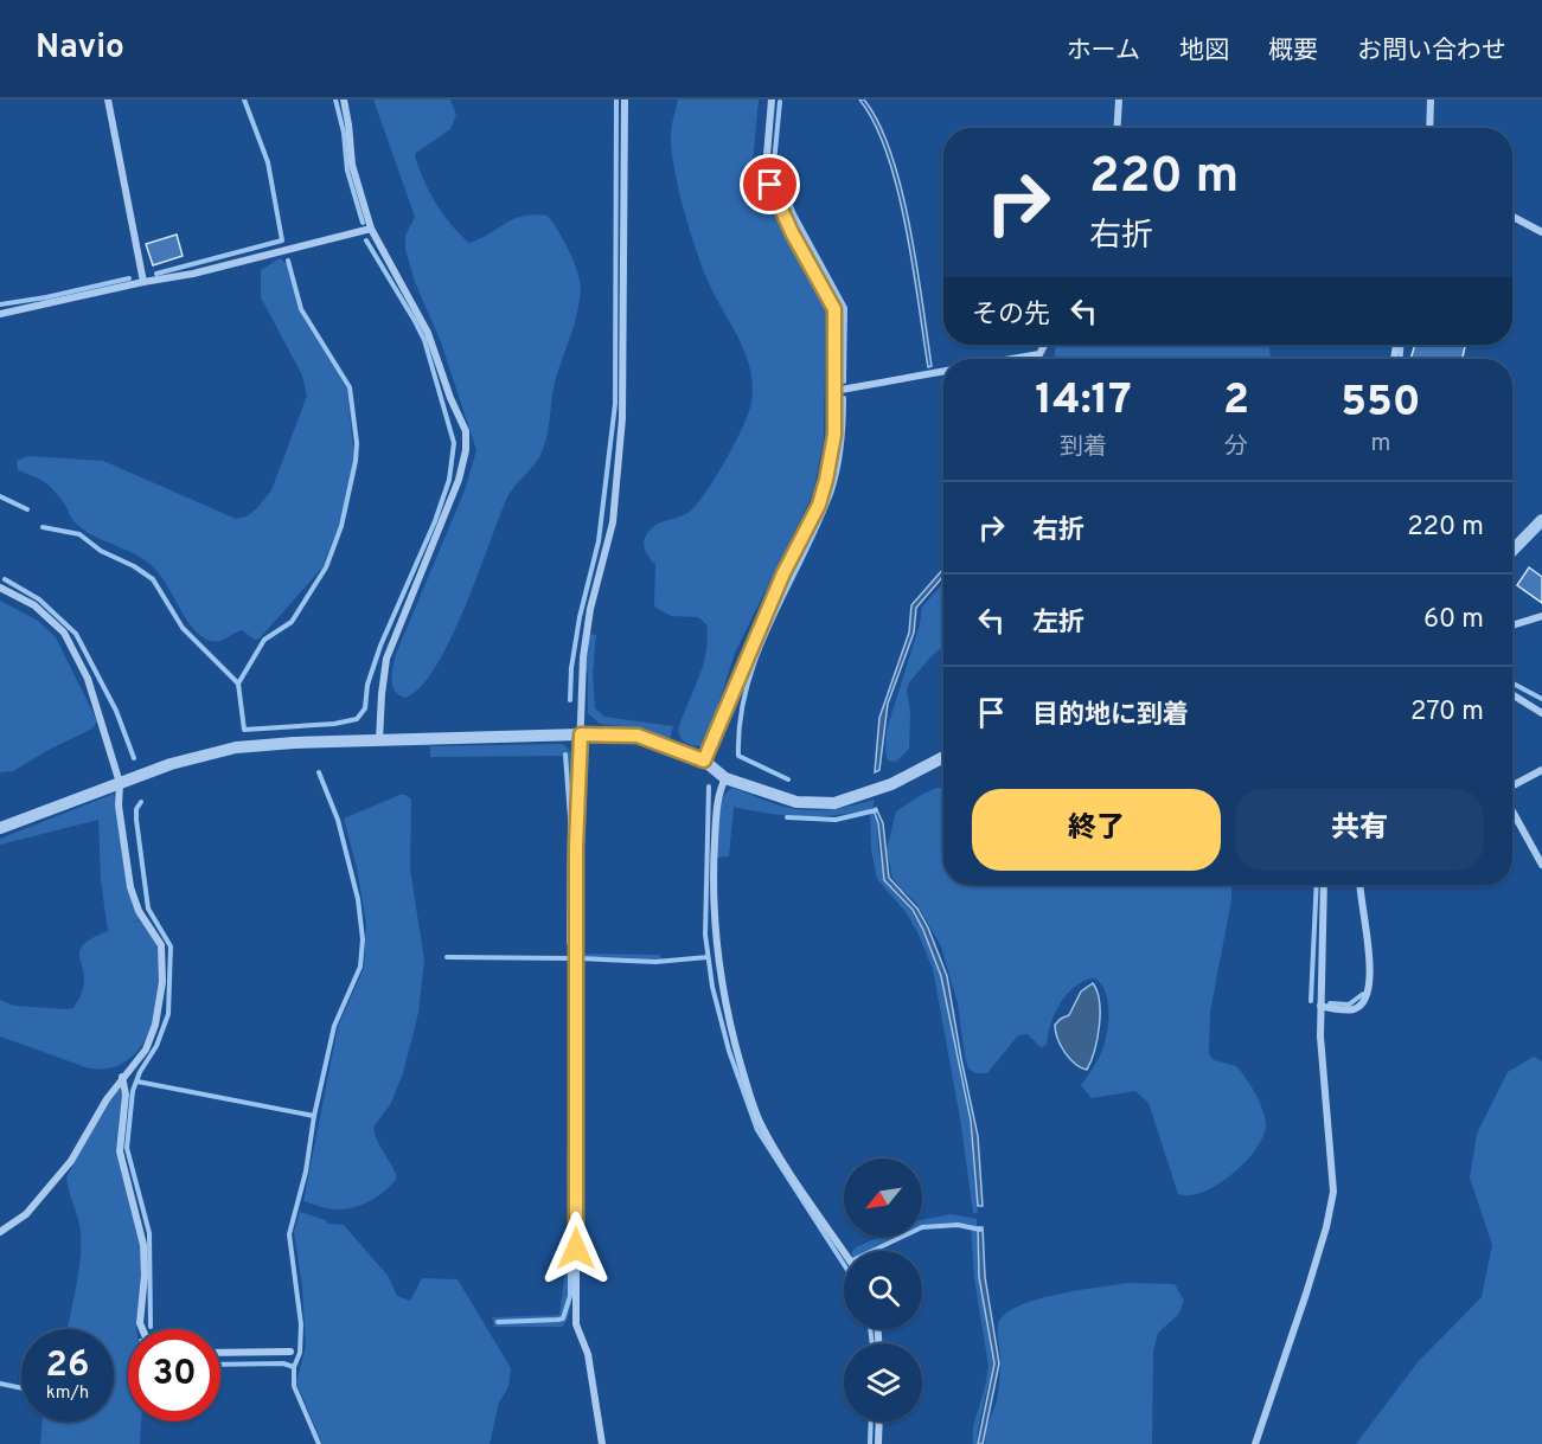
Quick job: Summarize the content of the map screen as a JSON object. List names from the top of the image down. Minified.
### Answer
{"north":"bottom left","page":{"header":"Navio","nav":["ホーム","地図","概要","お問い合わせ"],"turn":["220 m","右折"],"then":"その先","eta":["14:17","到着","2","分","550","m"],"list":[{"name":"右折","value":"220 m"},{"name":"左折","value":"60 m"},{"name":"目的地に到着","value":"270 m"}],"buttons":["終了","共有"],"speed":"26 km/h","limit":"30"}}
